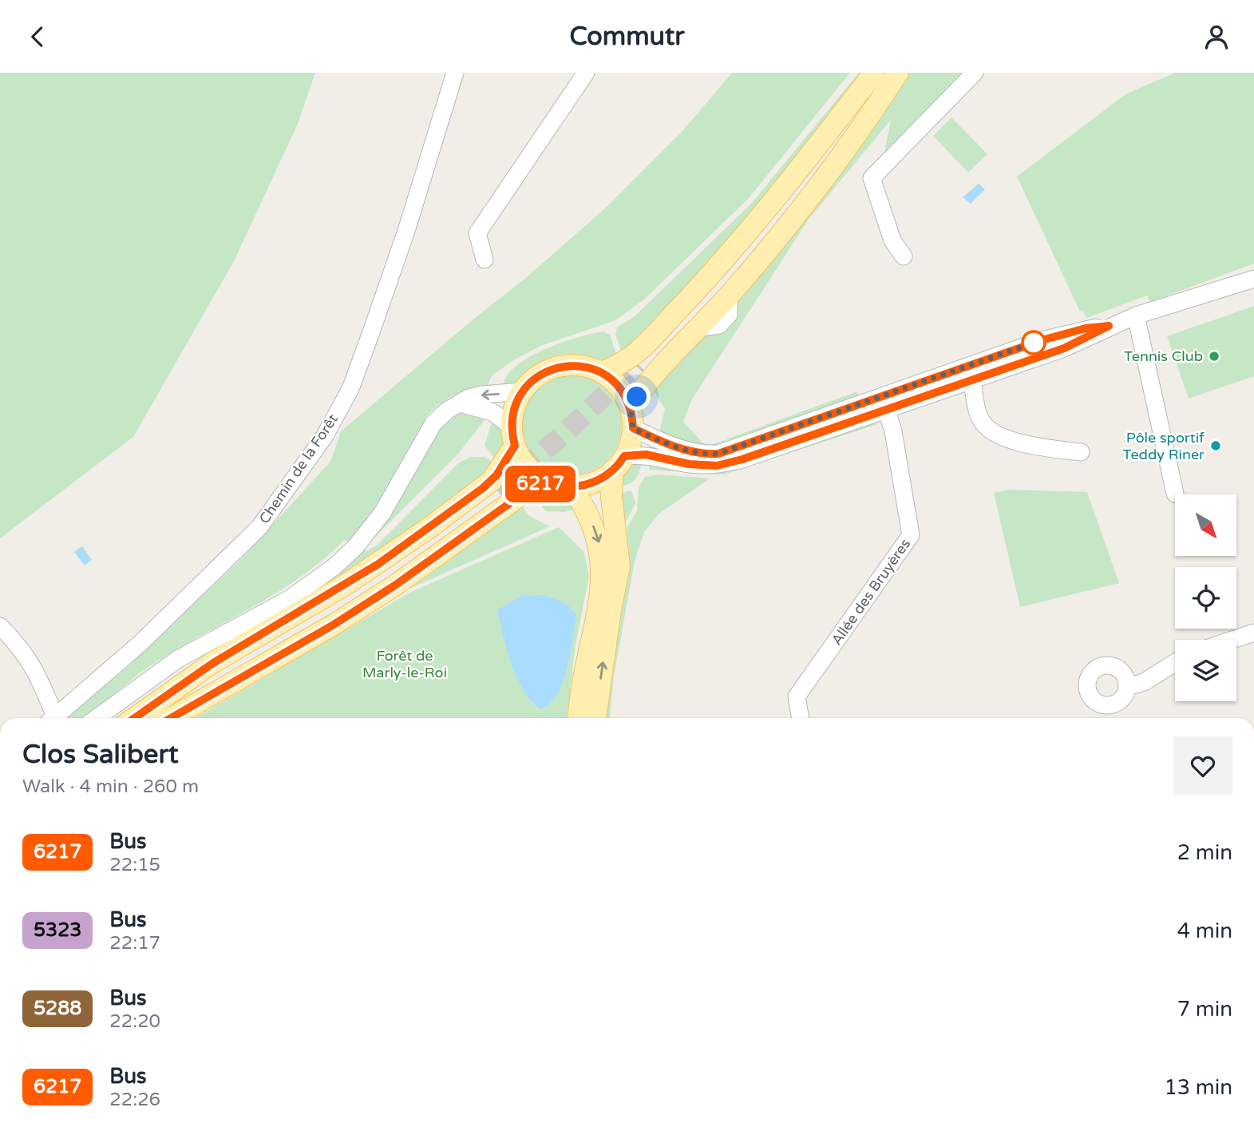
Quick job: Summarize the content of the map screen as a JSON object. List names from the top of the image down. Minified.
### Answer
{"streets":{"street":["Chemin de la Forêt","Allée des Bruyères"]},"parks":["Forêt de Marly-le-Roi"],"places":["Tennis Club","Pôle sportif Teddy Riner"],"lines":["bus line 6217"],"north":"bottom right","page":{"header":"Commutr","on_map":"6217","heading":["Clos Salibert","Walk · 4 min · 260 m"],"list":[{"mark":"6217","name":"Bus","note":"22:15","value":"2 min"},{"mark":"5323","name":"Bus","note":"22:17","value":"4 min"},{"mark":"5288","name":"Bus","note":"22:20","value":"7 min"},{"mark":"6217","name":"Bus","note":"22:26","value":"13 min"}]}}
